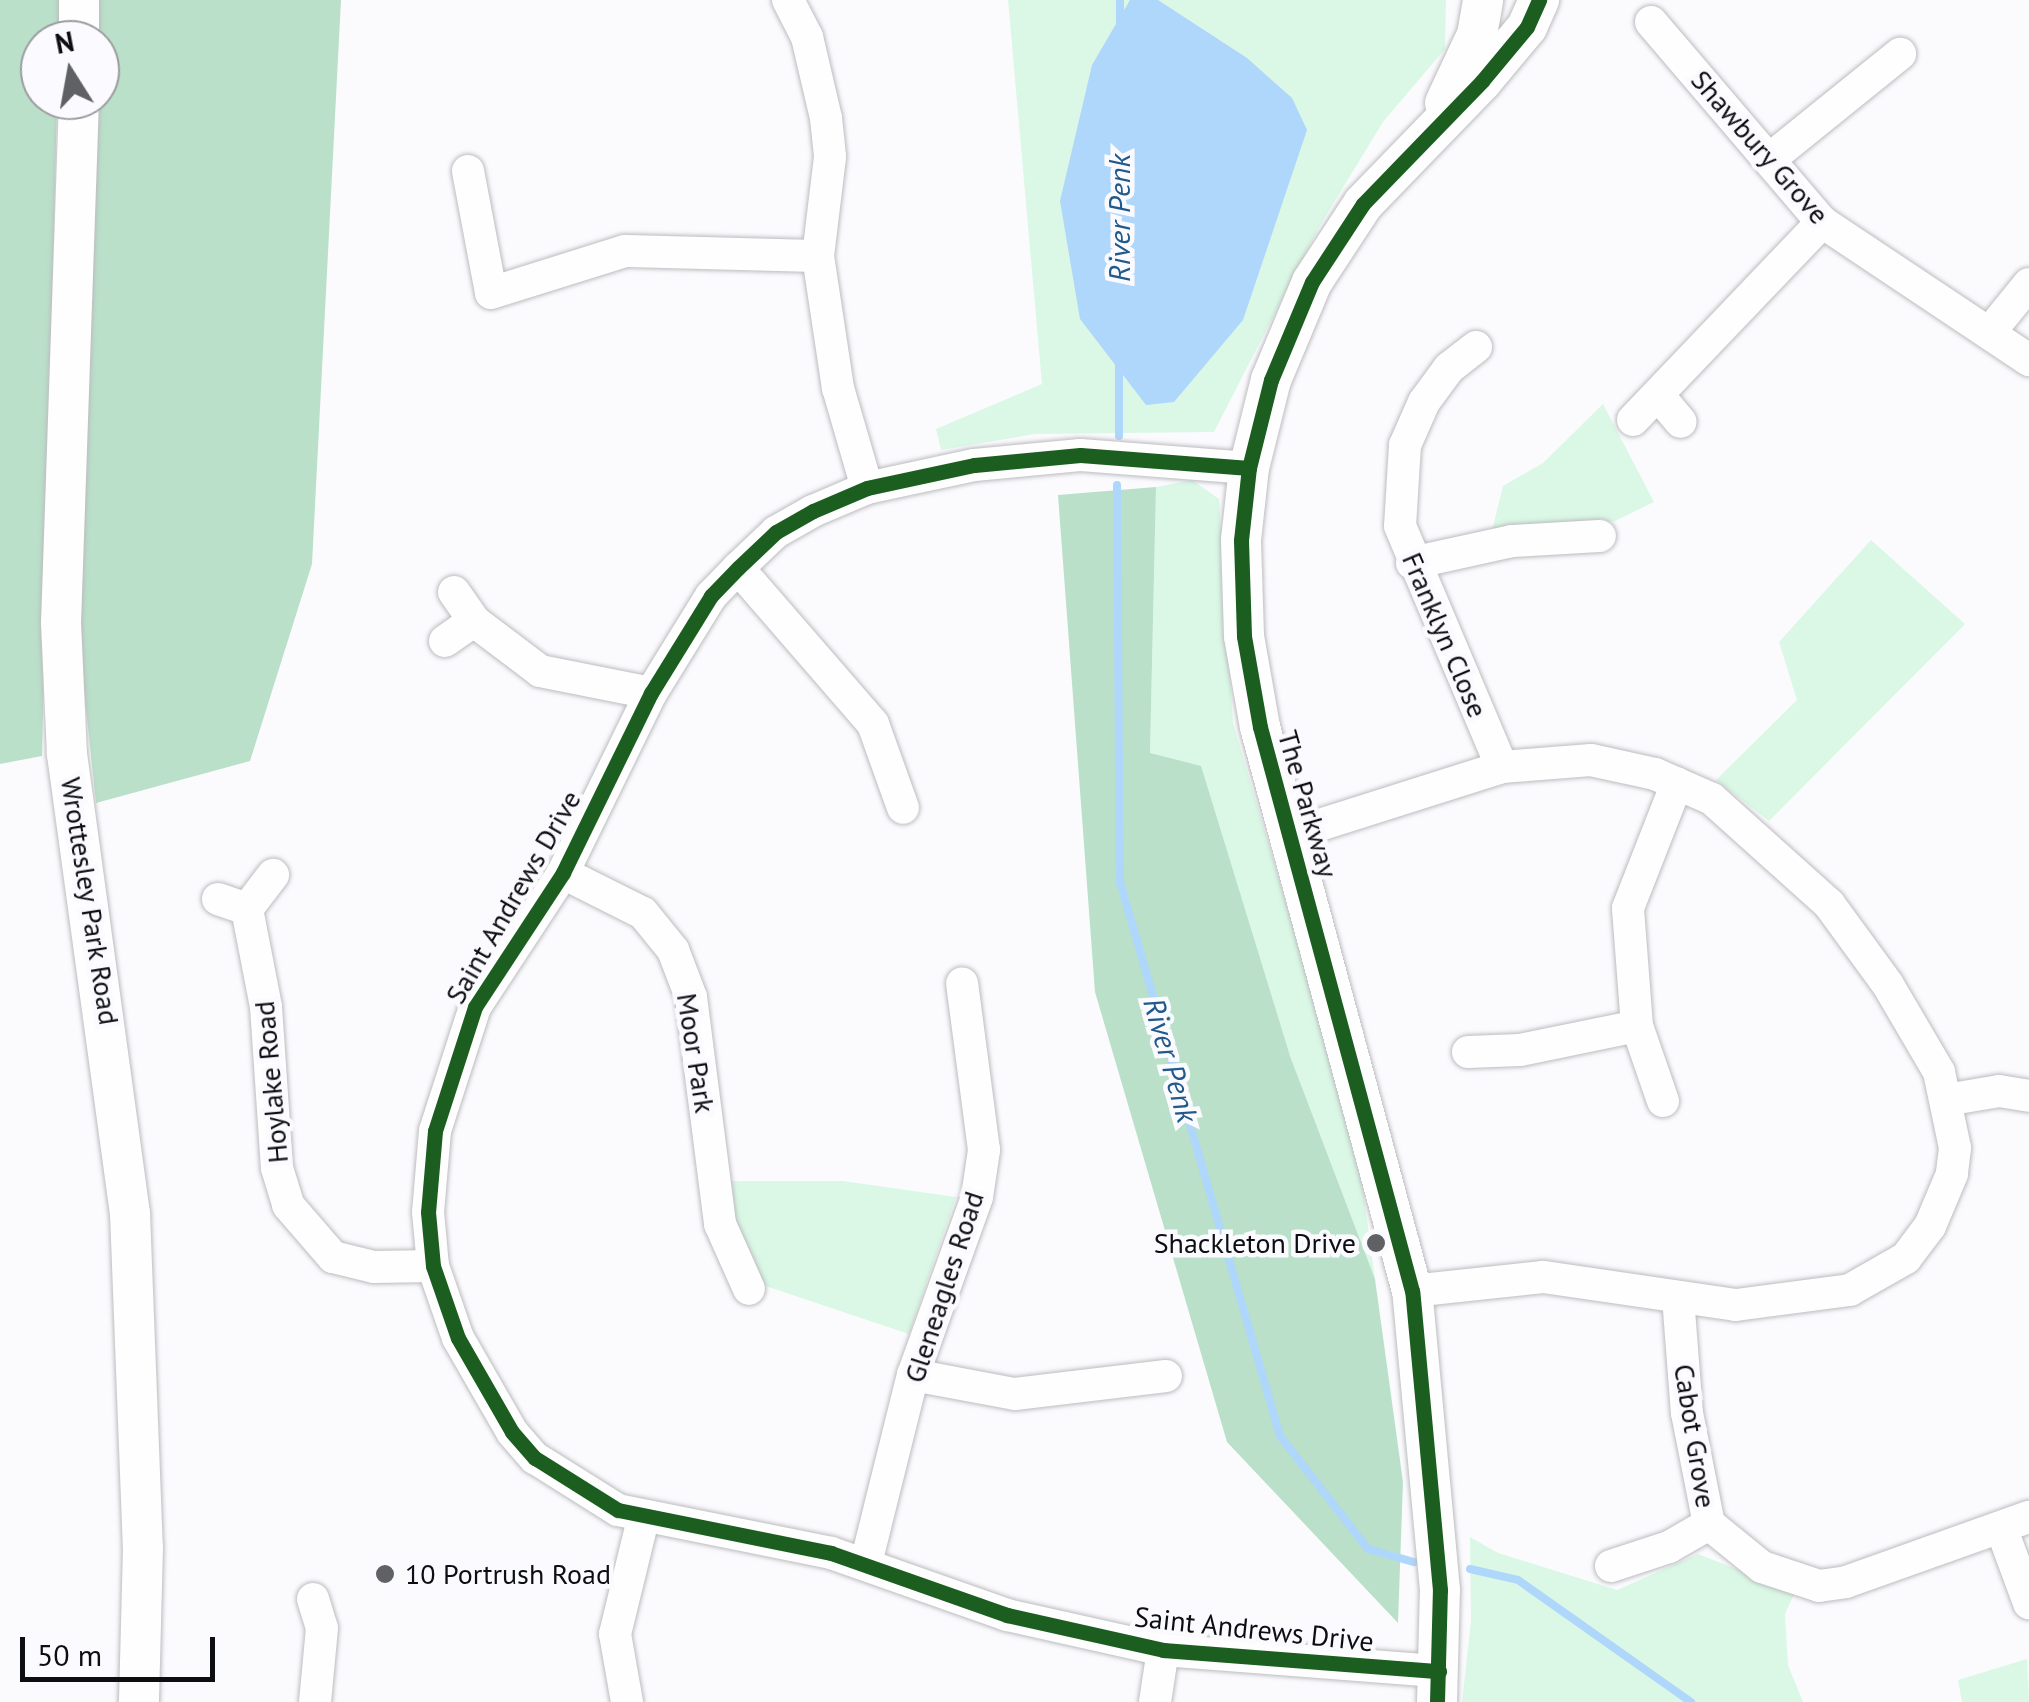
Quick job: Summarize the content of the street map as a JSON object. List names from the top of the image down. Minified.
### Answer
{"streets":{"street":["Shawbury Grove","Franklyn Close","The Parkway","Saint Andrews Drive","Wrottesley Park Road","Moor Park","Hoylake Road","Gleneagles Road","Cabot Grove"]},"crossings":[["The Parkway","Saint Andrews Drive"],["Saint Andrews Drive","Moor Park"],["Saint Andrews Drive","Hoylake Road"],["Saint Andrews Drive","Gleneagles Road"]],"water":["River Penk"],"places":["Shackleton Drive","10 Portrush Road"],"scale_bar":"50 m","north":"top"}
